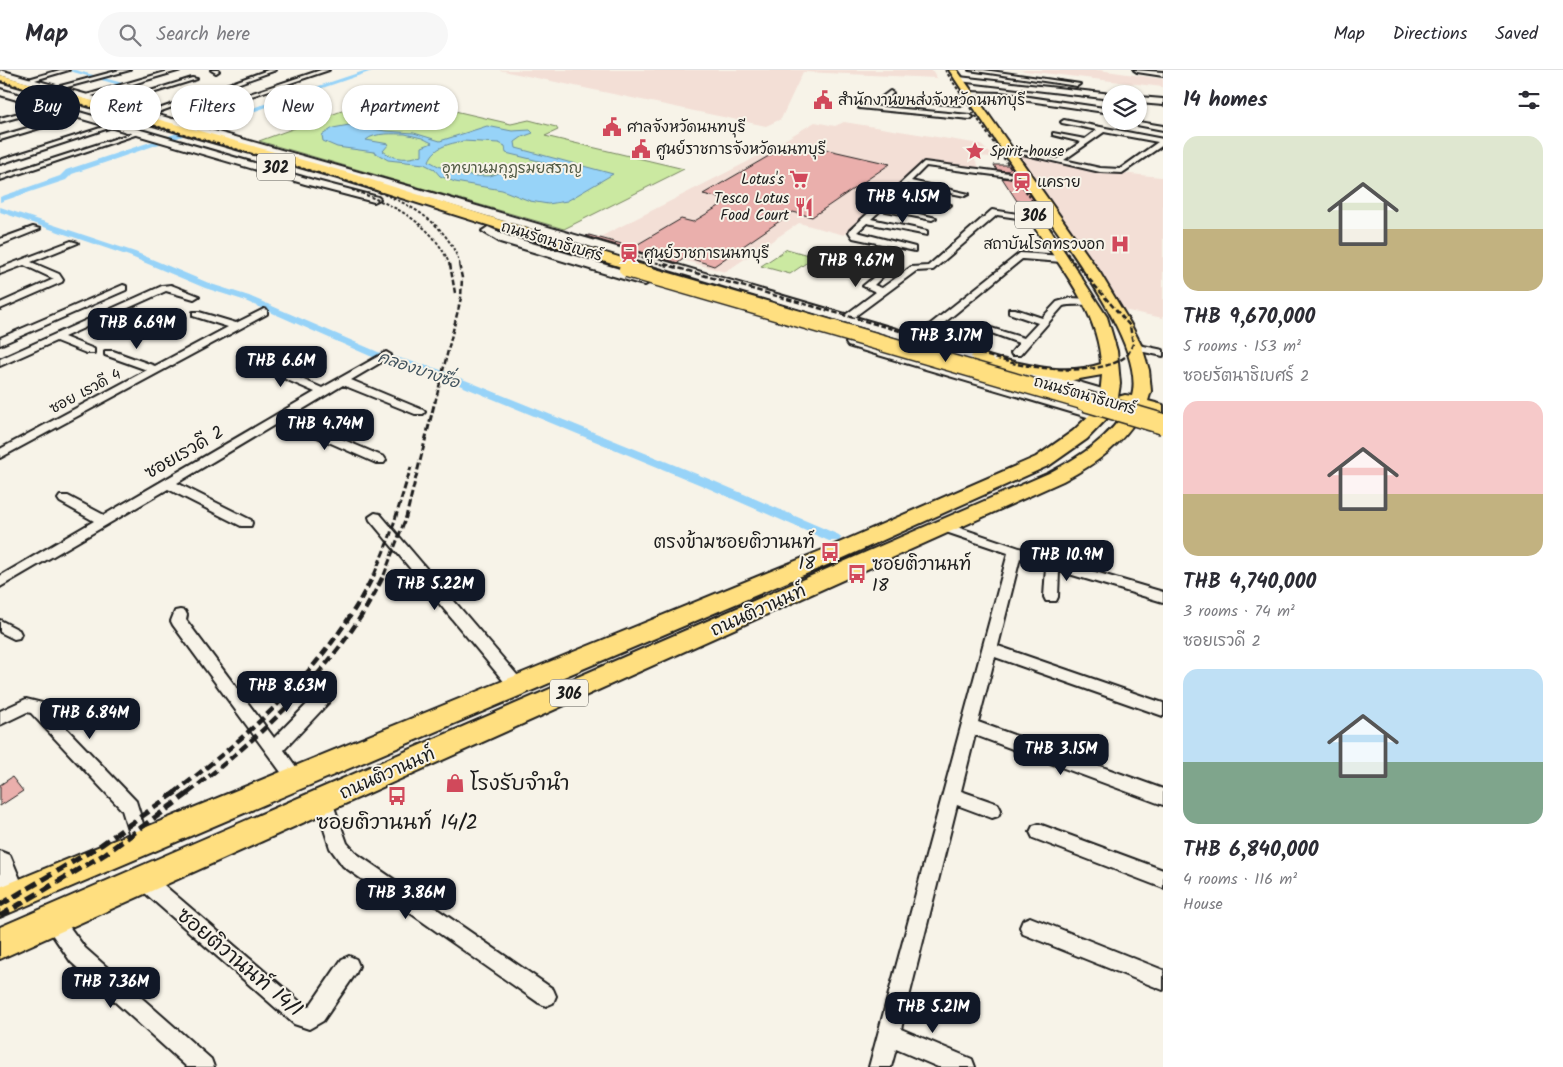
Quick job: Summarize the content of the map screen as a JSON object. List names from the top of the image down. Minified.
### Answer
{"streets":{"main road":["302","306","ถนนรัตนาธิเบศร์","ถนนติวานนท์"],"street":["ซอย เรวดี 4","ซอยเรวดี 2","ซอยติวานนท์ 14/1"]},"crossings":[["302","306"],["302","ถนนรัตนาธิเบศร์"],["302","ถนนติวานนท์"],["306","ถนนรัตนาธิเบศร์"],["306","ถนนติวานนท์"],["ถนนรัตนาธิเบศร์","ถนนติวานนท์"],["ถนนติวานนท์","ซอยติวานนท์ 14/1"]],"water":["คลองบางซื่อ"],"parks":["อุทยานมกุฎรมยสราญ"],"places":{"public building":["สำนักงานขนส่งจังหวัดนนทบุรี","ศาลจังหวัดนนทบุรี","ศูนย์ราชการจังหวัดนนทบุรี"],"place":["Spirit house"],"supermarket":["Lotus's"],"station":["แคราย","ศูนย์ราชการนนทบุรี"],"restaurant":["Tesco Lotus Food Court"],"hospital":["สถาบันโรคทรวงอก"],"bus stop":["ตรงข้ามซอยติวานนท์ 18","ซอยติวานนท์ 18","ซอยติวานนท์ 14/2"],"shop":["โรงรับจำนำ"]},"page":{"header":"Map","search":"Search here","nav":["Map","Directions","Saved"],"heading":"14 homes","chip":["Buy","Rent","Filters","New","Apartment"],"list":[{"name":"THB 9,670,000","note":"5 rooms · 153 m² · ซอยรัตนาธิเบศร์ 2"},{"name":"THB 4,740,000","note":"3 rooms · 74 m² · ซอยเรวดี 2"},{"name":"THB 6,840,000","note":"4 rooms · 116 m² · House"}],"price":["THB 4.15M","THB 9.67M","THB 6.69M","THB 3.17M","THB 6.6M","THB 4.74M","THB 10.9M","THB 5.22M","THB 8.63M","THB 6.84M","THB 3.15M","THB 3.86M","THB 7.36M","THB 5.21M"]}}
